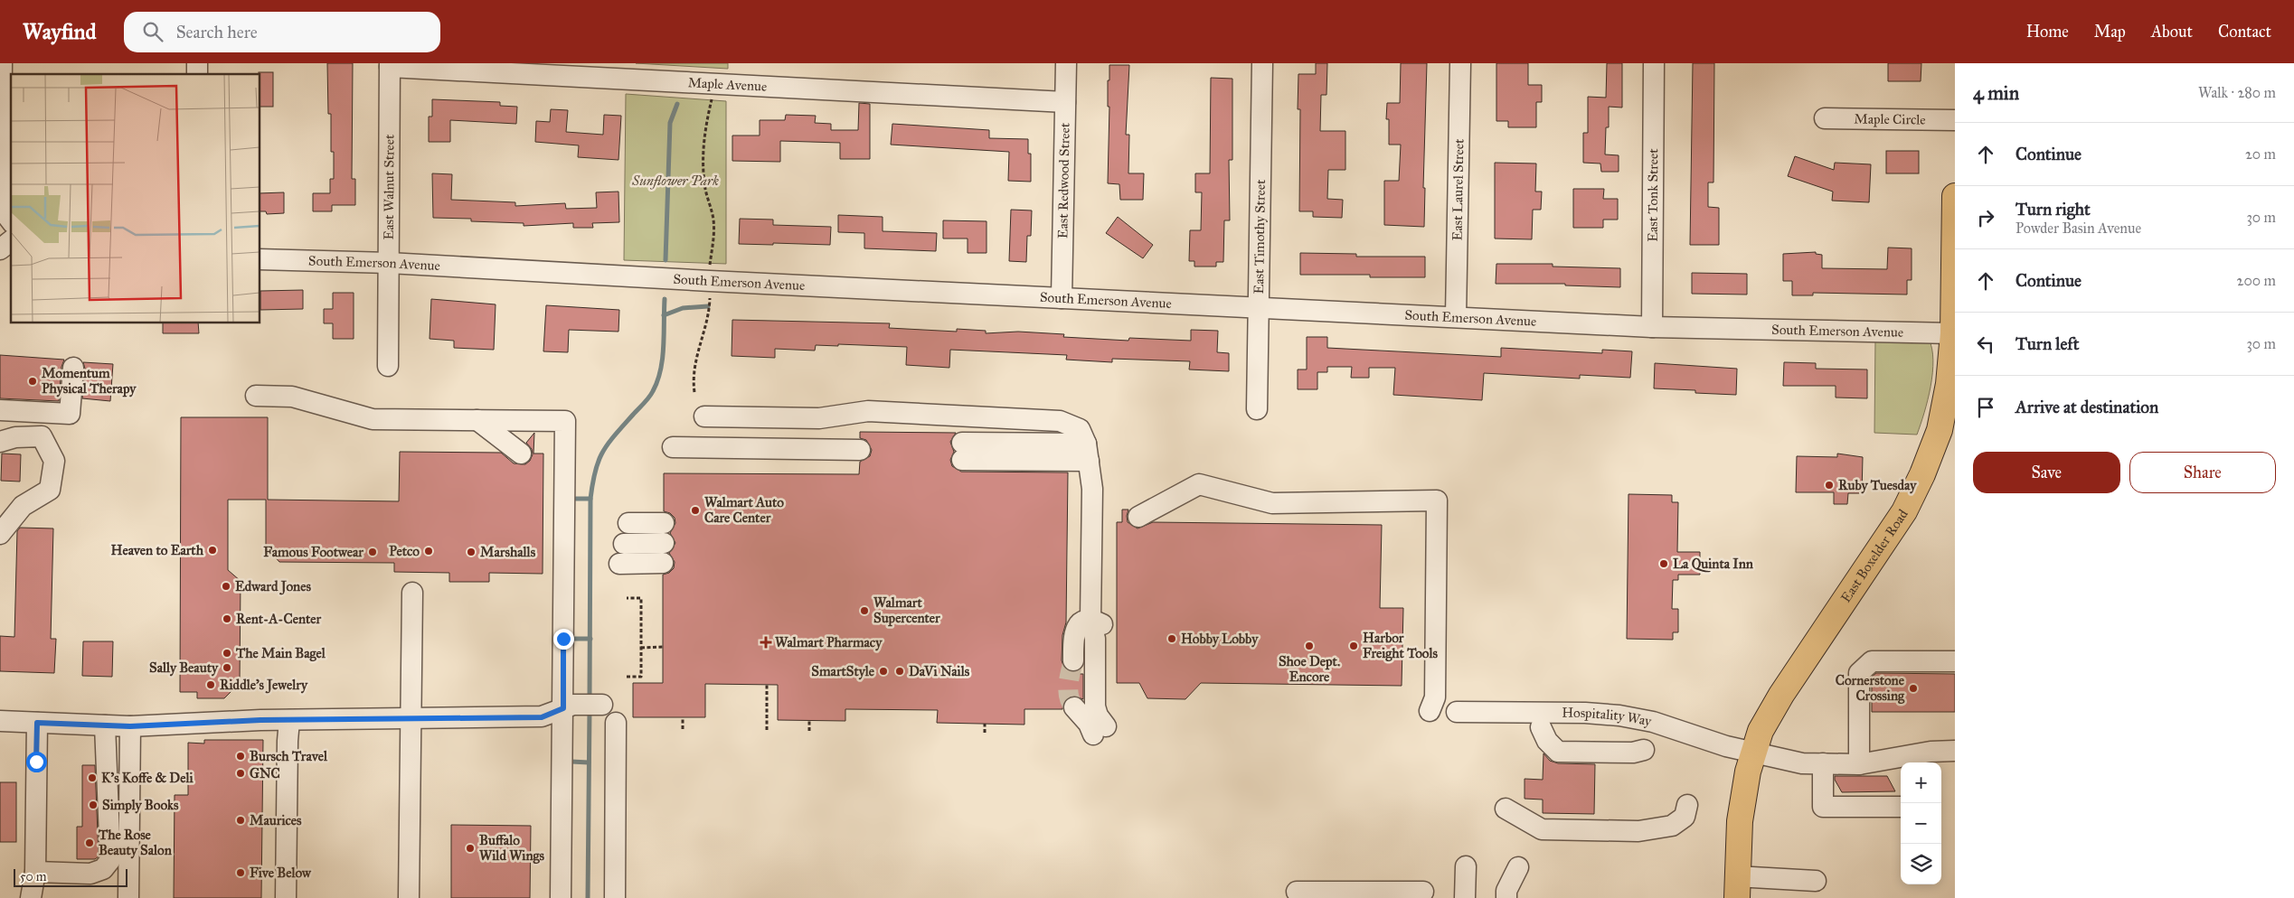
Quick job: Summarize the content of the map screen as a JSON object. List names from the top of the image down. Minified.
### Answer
{"streets":{"main road":["East Boxelder Road"],"street":["Maple Avenue","Maple Circle","East Redwood Street","East Walnut Street","East Laurel Street","East Tonk Street","East Timothy Street","South Emerson Avenue","Hospitality Way"]},"crossings":[["Maple Avenue","East Redwood Street"],["Maple Avenue","East Walnut Street"],["East Redwood Street","South Emerson Avenue"],["East Walnut Street","South Emerson Avenue"],["East Laurel Street","South Emerson Avenue"],["East Tonk Street","South Emerson Avenue"],["East Timothy Street","South Emerson Avenue"],["South Emerson Avenue","East Boxelder Road"],["East Boxelder Road","Hospitality Way"]],"parks":["Sunflower Park"],"places":{"other":["Momentum Physical Therapy","Ruby Tuesday","Walmart Auto Care Center","Heaven to Earth","Petco","Famous Footwear","Marshalls","La Quinta Inn","Edward Jones","Walmart Supercenter","Rent-A-Center","Hobby Lobby","Shoe Dept. Encore","Harbor Freight Tools","The Main Bagel","Sally Beauty","SmartStyle","DaVi Nails","Riddle's Jewelry","Cornerstone Crossing","Bursch Travel","GNC","K's Koffe & Deli","Simply Books","Maurices","The Rose Beauty Salon","Buffalo Wild Wings","Five Below"],"health":["Walmart Pharmacy"]},"scale_bar":"50 m","page":{"header":"Wayfind","search":"Search here","nav":["Home","Map","About","Contact"],"heading":["4 min","Walk · 280 m"],"list":[["Continue","20 m"],["Turn right","Powder Basin Avenue","30 m"],["Continue","200 m"],["Turn left","30 m"],"Arrive at destination"],"buttons":["Save","Share"],"map_buttons":["+","−"],"scale":"50 m"}}
